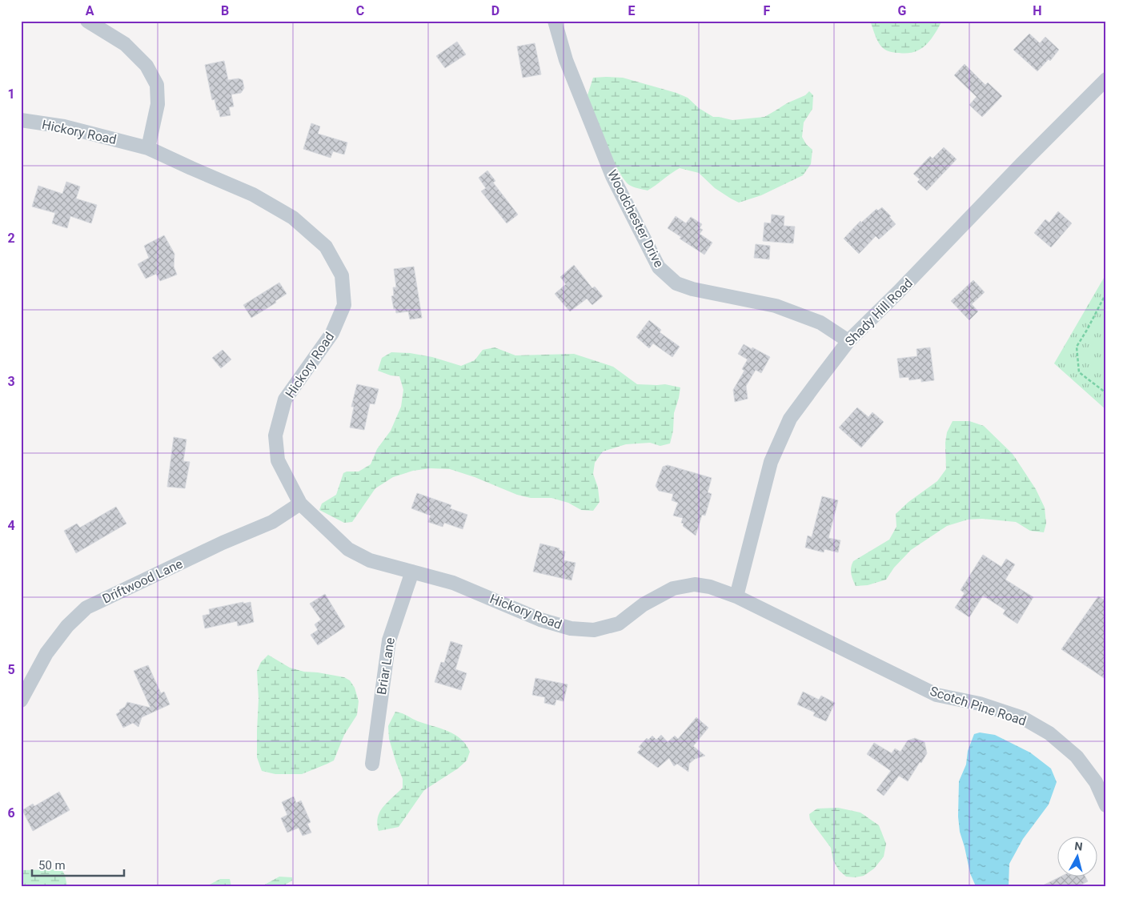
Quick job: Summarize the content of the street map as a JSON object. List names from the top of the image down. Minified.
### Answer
{"streets":{"street":["Hickory Road","Woodchester Drive","Shady Hill Road","Driftwood Lane","Briar Lane","Scotch Pine Road"]},"crossings":[["Hickory Road","Shady Hill Road"],["Hickory Road","Driftwood Lane"],["Hickory Road","Briar Lane"],["Hickory Road","Scotch Pine Road"],["Woodchester Drive","Shady Hill Road"],["Shady Hill Road","Scotch Pine Road"]],"scale_bar":"50 m","north":"top","grid":{"columns":["A","B","C","D","E","F","G","H"],"rows":["1","2","3","4","5","6"]}}
